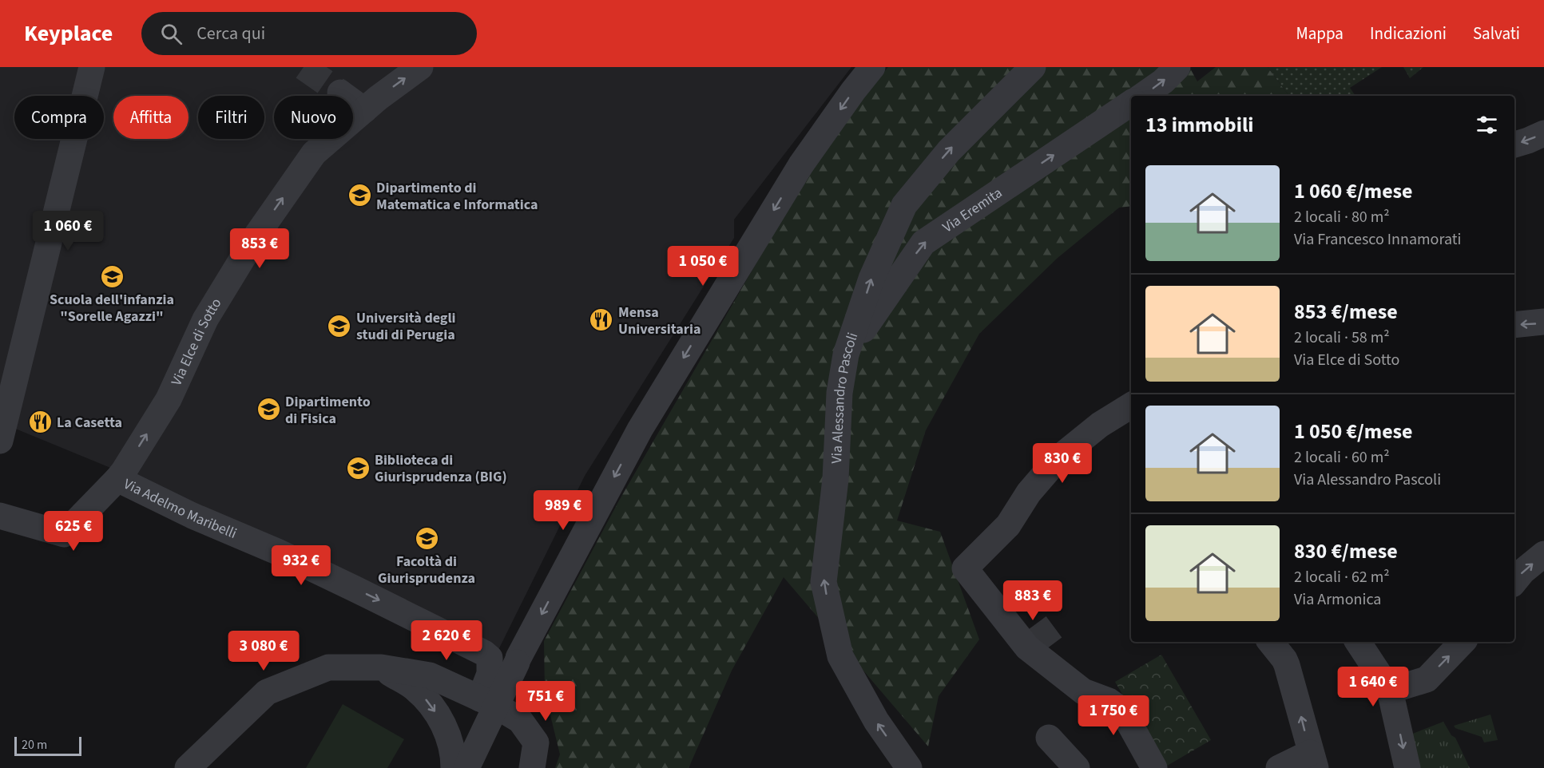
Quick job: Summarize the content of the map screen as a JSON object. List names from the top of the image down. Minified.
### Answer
{"streets":{"street":["Via Eremita","Via Elce di Sotto","Via Alessandro Pascoli","Via Adelmo Maribelli"]},"crossings":[["Via Eremita","Via Alessandro Pascoli"],["Via Elce di Sotto","Via Adelmo Maribelli"]],"one_way":["Via Adelmo Maribelli"],"places":{"school or university":["Dipartimento di Matematica e Informatica","Scuola dell'infanzia \"Sorelle Agazzi\"","Università degli studi di Perugia","Dipartimento di Fisica","Biblioteca di Giurisprudenza (BIG)","Facoltà di Giurisprudenza"],"restaurant":["Mensa Universitaria","La Casetta"]},"scale_bar":"20 m","page":{"header":"Keyplace","search":"Cerca qui","nav":["Mappa","Indicazioni","Salvati"],"chip":["Compra","Affitta","Filtri","Nuovo"],"heading":"13 immobili","list":[{"name":"1 060 €/mese","note":"2 locali · 80 m² · Via Francesco Innamorati"},{"name":"853 €/mese","note":"2 locali · 58 m² · Via Elce di Sotto"},{"name":"1 050 €/mese","note":"2 locali · 60 m² · Via Alessandro Pascoli"},{"name":"830 €/mese","note":"2 locali · 62 m² · Via Armonica"}],"price":["1 060 €","853 €","1 050 €","830 €","989 €","625 €","932 €","883 €","2 620 €","3 080 €","1 640 €","751 €","1 750 €"],"scale":"20 m"}}
